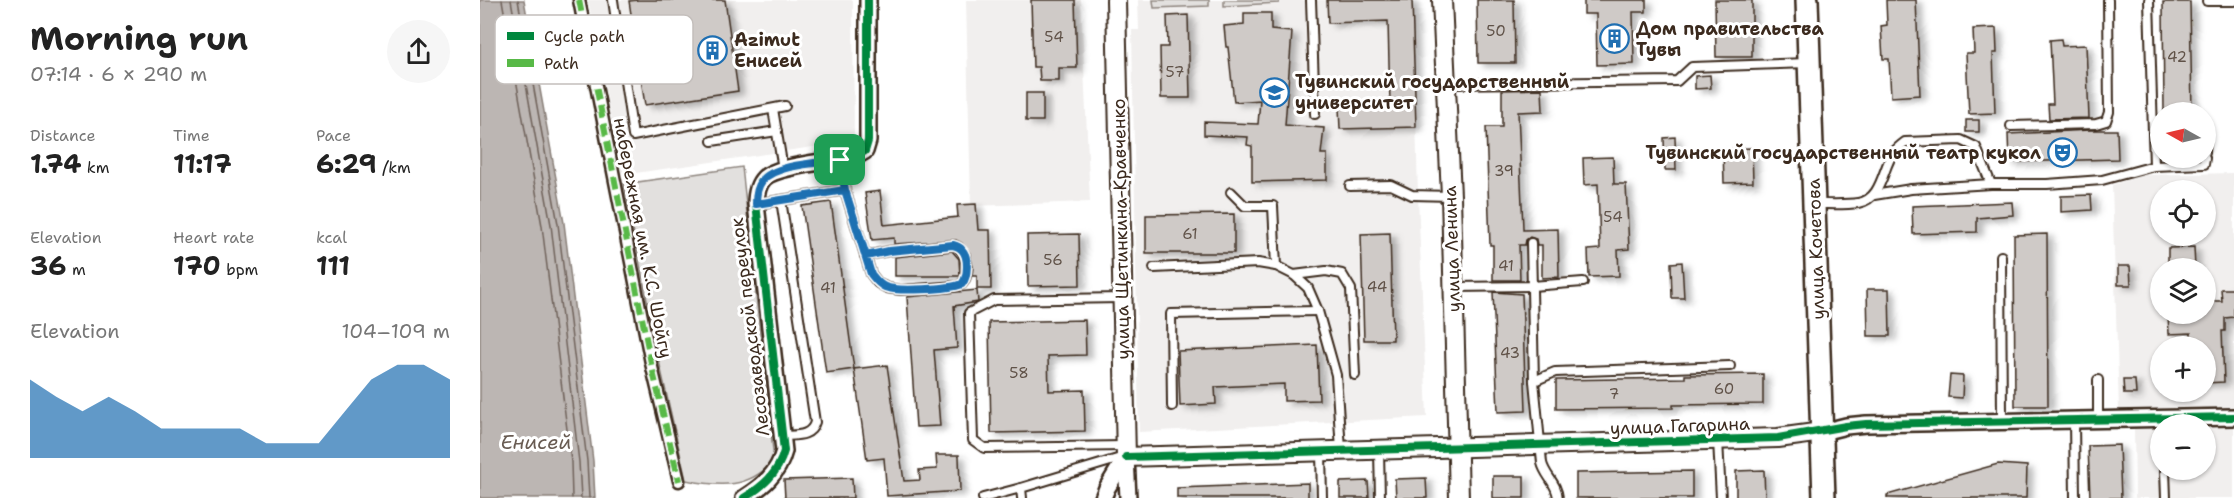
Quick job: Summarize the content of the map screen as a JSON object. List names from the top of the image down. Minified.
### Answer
{"streets":{"main road":["улица Кочетова"],"street":["улица Щетинкина-Кравченко","набережная им. К.С. Шойгу","улица Ленина","Лесозаводской переулок","улица Гагарина"]},"crossings":[["улица Щетинкина-Кравченко","улица Гагарина"],["улица Ленина","улица Гагарина"],["улица Кочетова","улица Гагарина"]],"water":["Енисей"],"places":{"building":["Дом правительства Тувы","Azimut Енисей"],"school or university":["Тувинский государственный университет"],"theatre":["Тувинский государственный театр кукол"]},"house_numbers":["50","54","42","57","39","54","61","56","41","44","41","43","58","60","7"],"legend":["Cycle path","Path"],"north":"left","page":{"heading":["Morning run","07:14 · 6 × 290 m"],"stats":[["Distance","1.74 km"],["Time","11:17"],["Pace","6:29 /km"],["Elevation","36 m"],["Heart rate","170 bpm"],["kcal","111"]],"map_buttons":["+","−"],"chart":["Elevation","104–109 m"]}}
